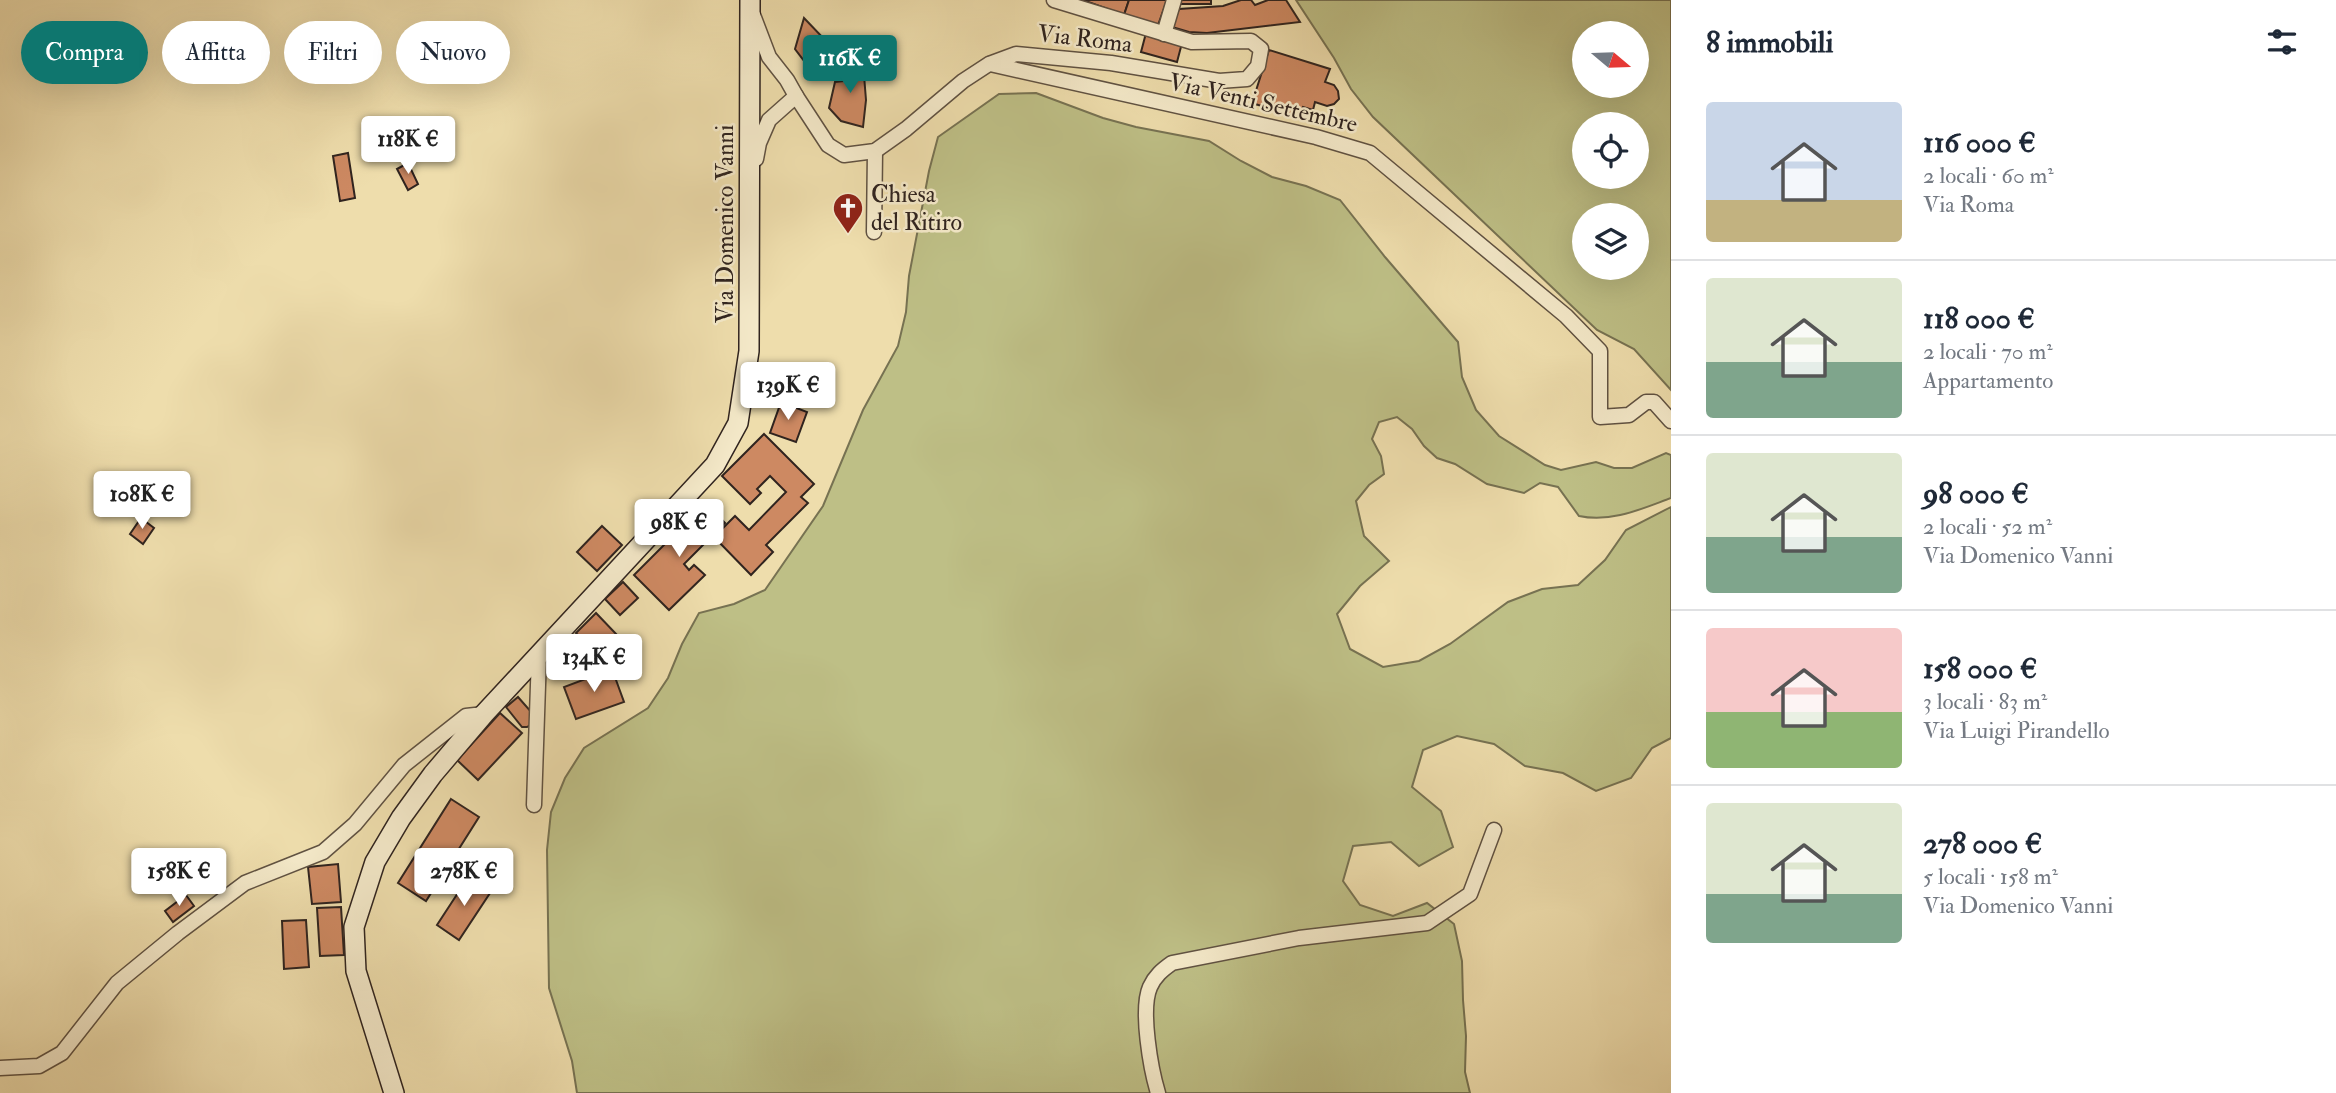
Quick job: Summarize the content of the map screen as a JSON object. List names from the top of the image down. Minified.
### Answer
{"streets":{"main road":["Via Domenico Vanni"],"street":["Via Roma","Via Venti Settembre"]},"crossings":[["Via Roma","Via Venti Settembre"]],"places":{"church":["Chiesa del Ritiro"]},"north":"right","page":{"heading":"8 immobili","chip":["Compra","Affitta","Filtri","Nuovo"],"price":["116K €","118K €","139K €","108K €","98K €","134K €","158K €","278K €"],"list":[{"name":"116 000 €","note":"2 locali · 60 m² · Via Roma"},{"name":"118 000 €","note":"2 locali · 70 m² · Appartamento"},{"name":"98 000 €","note":"2 locali · 52 m² · Via Domenico Vanni"},{"name":"158 000 €","note":"3 locali · 83 m² · Via Luigi Pirandello"},{"name":"278 000 €","note":"5 locali · 158 m² · Via Domenico Vanni"}]}}
